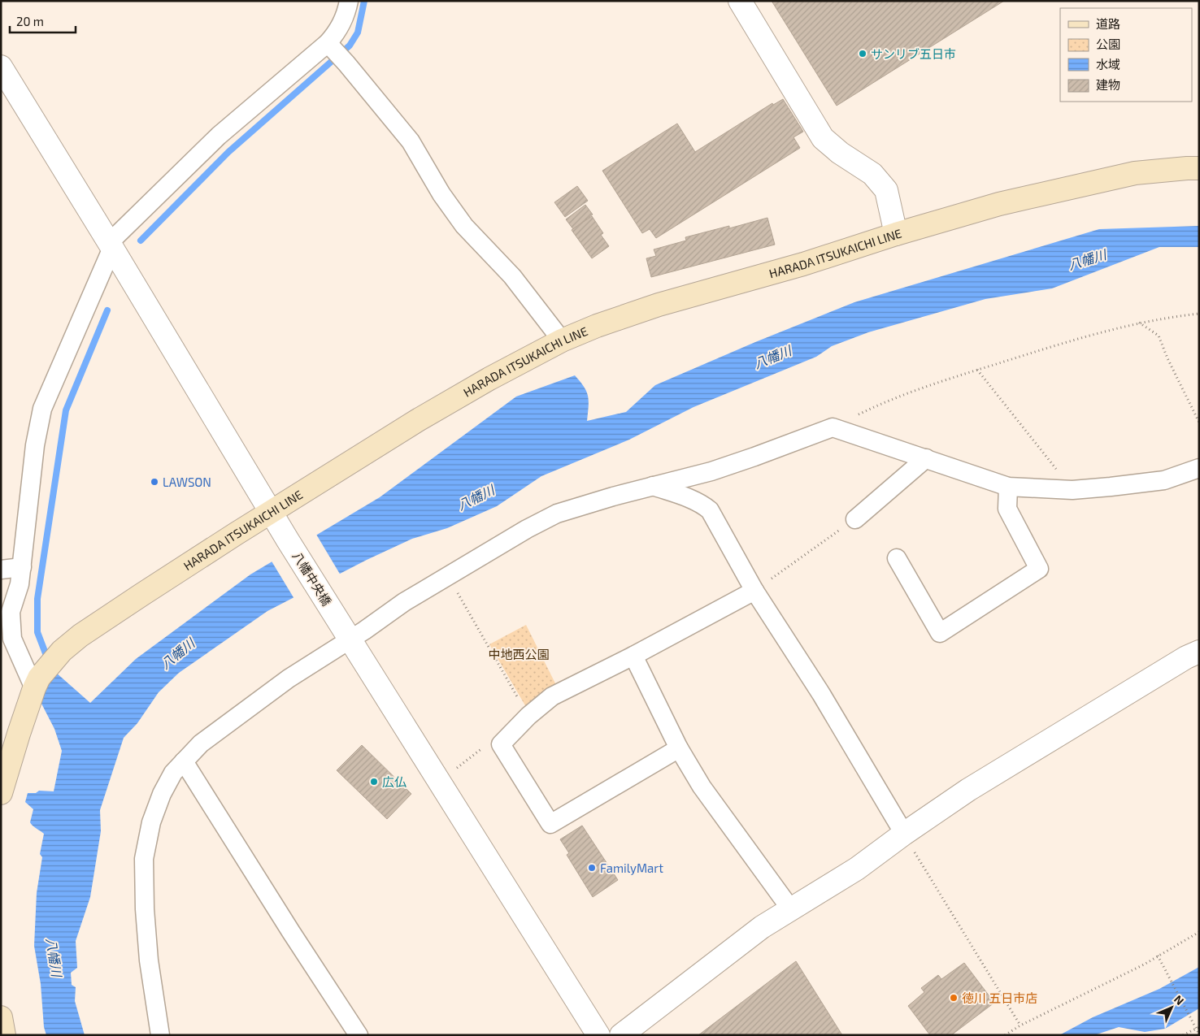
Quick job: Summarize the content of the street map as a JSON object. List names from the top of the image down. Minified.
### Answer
{"streets":{"main road":["HARADA ITSUKAICHI LINE"],"street":["八幡中央橋"]},"crossings":[["HARADA ITSUKAICHI LINE","八幡中央橋"]],"water":["八幡川"],"parks":["中地西公園"],"places":["サンリブ五日市","LAWSON","広仏","FamilyMart","徳川 五日市店"],"legend":["道路","公園","水域","建物"],"scale_bar":"20 m","north":"top right"}
